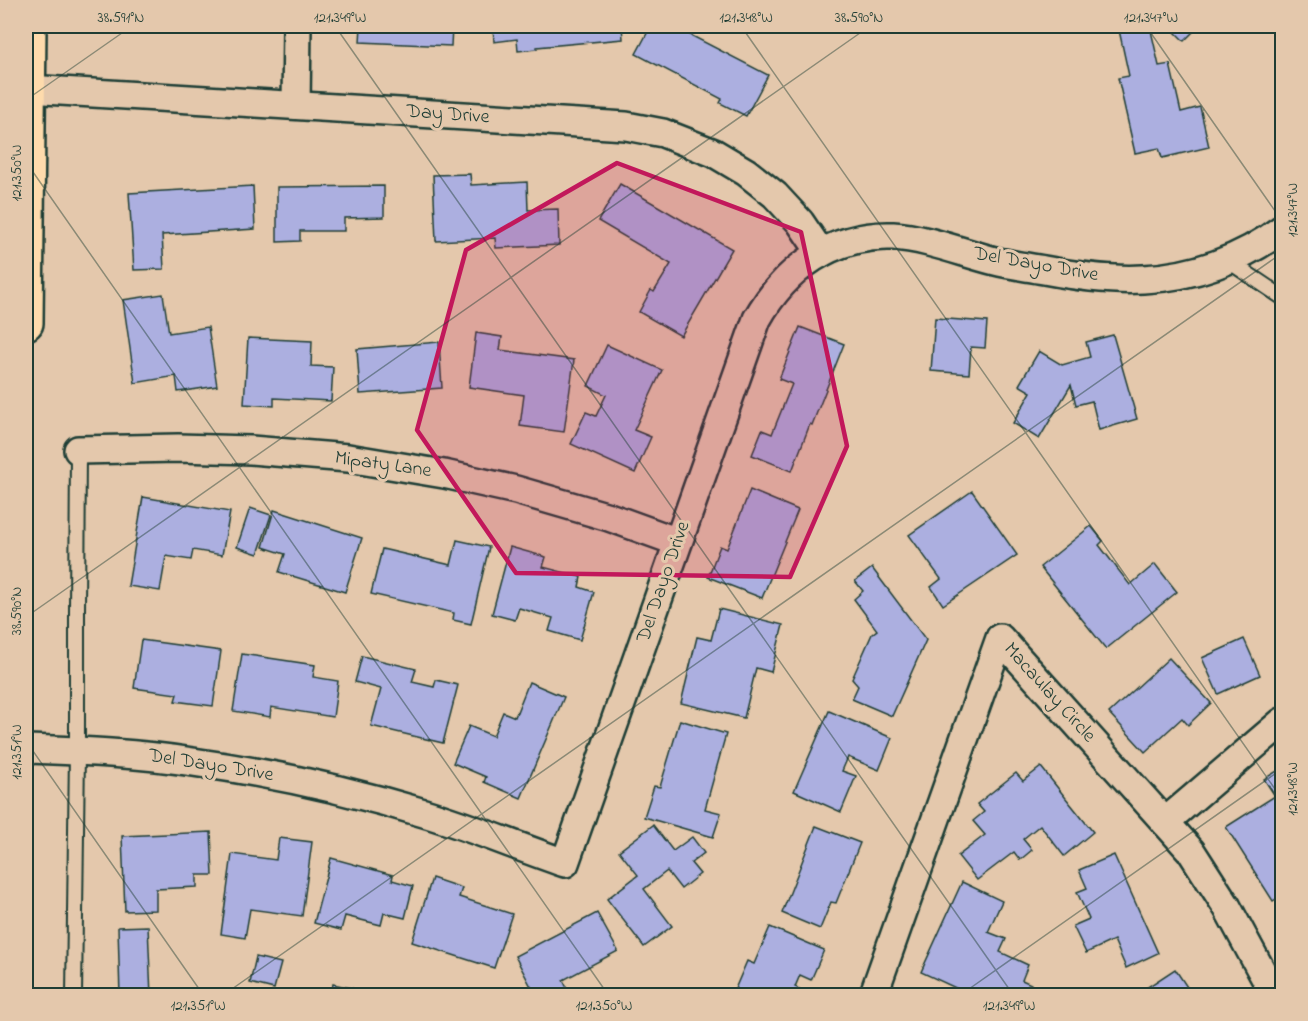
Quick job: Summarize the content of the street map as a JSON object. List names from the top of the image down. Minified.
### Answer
{"streets":{"street":["Day Drive","Del Dayo Drive","Mipaty Lane","Macaulay Circle"]},"crossings":[["Day Drive","Del Dayo Drive"],["Del Dayo Drive","Mipaty Lane"]],"coordinates":["38.591°N","121.349°W","121.348°W","38.590°N","121.347°W","121.350°W","121.351°W"]}
